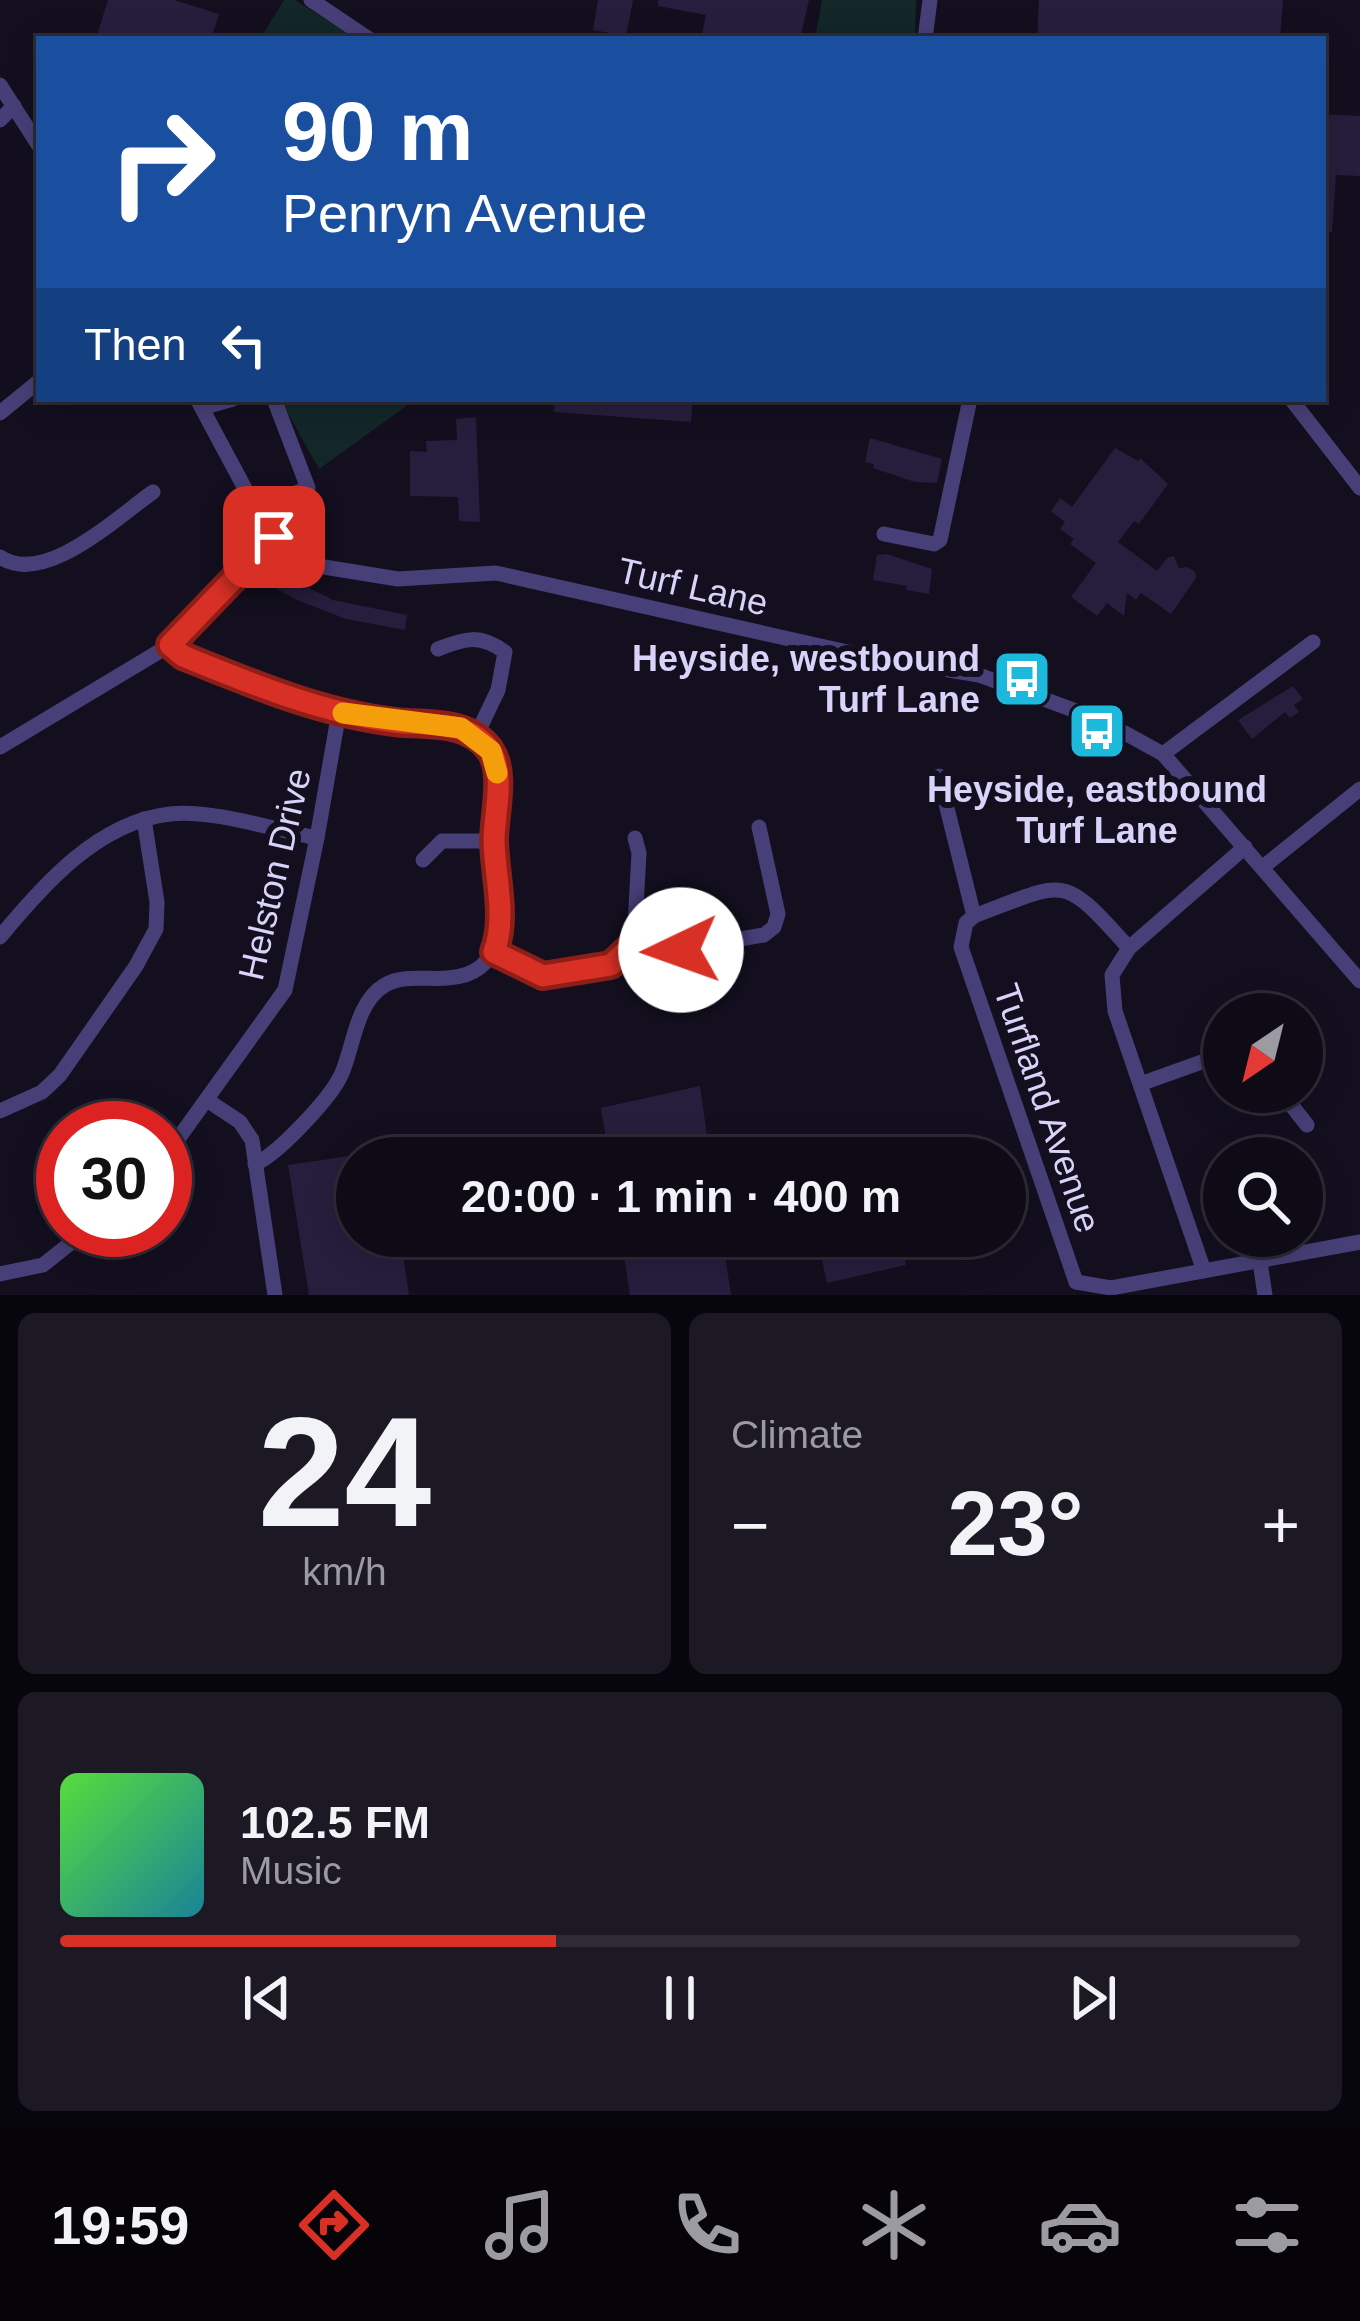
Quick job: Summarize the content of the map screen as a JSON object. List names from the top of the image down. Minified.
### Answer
{"streets":{"street":["Turf Lane","Helston Drive","Turfland Avenue"]},"places":{"bus stop":["Heyside, westbound Turf Lane","Heyside, eastbound Turf Lane"]},"north":"bottom left","page":{"turn":["90 m","Penryn Avenue"],"then":"Then","limit":"30","trip":"20:00 · 1 min · 400 m","tile":[["24","km/h"],"Climate"],"heat":["−","23°","+"],"song":["102.5 FM","Music"],"tabs":"19:59"}}
